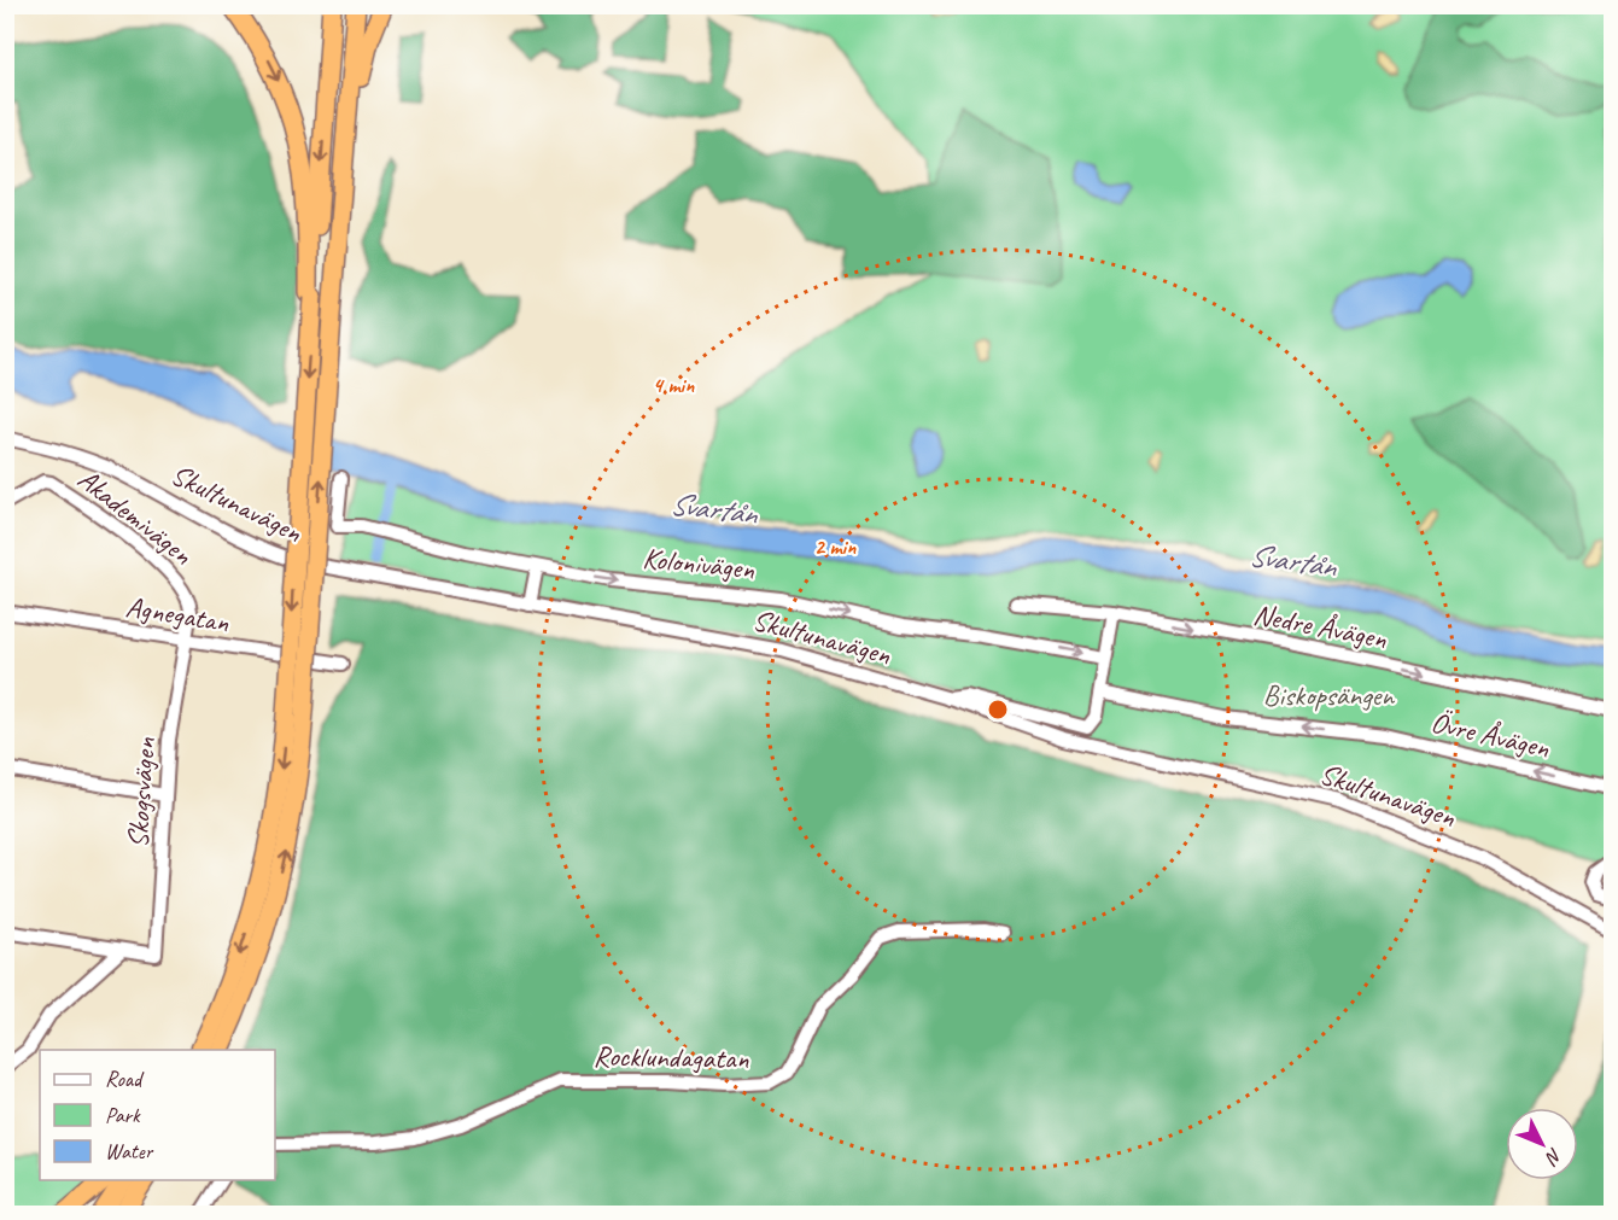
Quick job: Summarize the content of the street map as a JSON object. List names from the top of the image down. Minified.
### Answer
{"streets":{"street":["Skultunavägen","Akademivägen","Kolonivägen","Agnegatan","Nedre Åvägen","Övre Åvägen","Skogsvägen","Rocklundagatan"]},"crossings":[["Akademivägen","Agnegatan"],["Akademivägen","Skogsvägen"],["Agnegatan","Skogsvägen"]],"one_way":["Kolonivägen","Nedre Åvägen","Övre Åvägen"],"water":["Svartån"],"parks":["Biskopsängen"],"legend":["Road","Park","Water"],"north":"bottom right","rings":["4 min","2 min"]}
